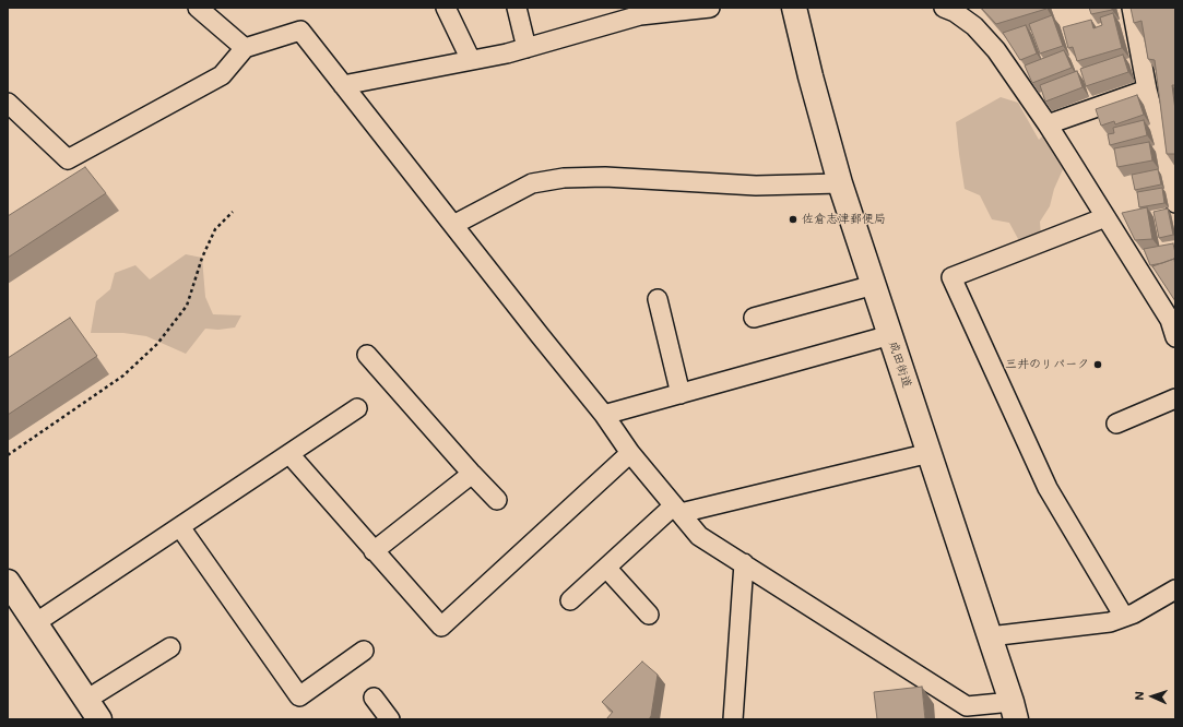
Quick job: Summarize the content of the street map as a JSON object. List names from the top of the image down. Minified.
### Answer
{"streets":{"main road":["成田街道"]},"places":["佐倉志津郵便局","三井のリパーク"],"north":"left"}
